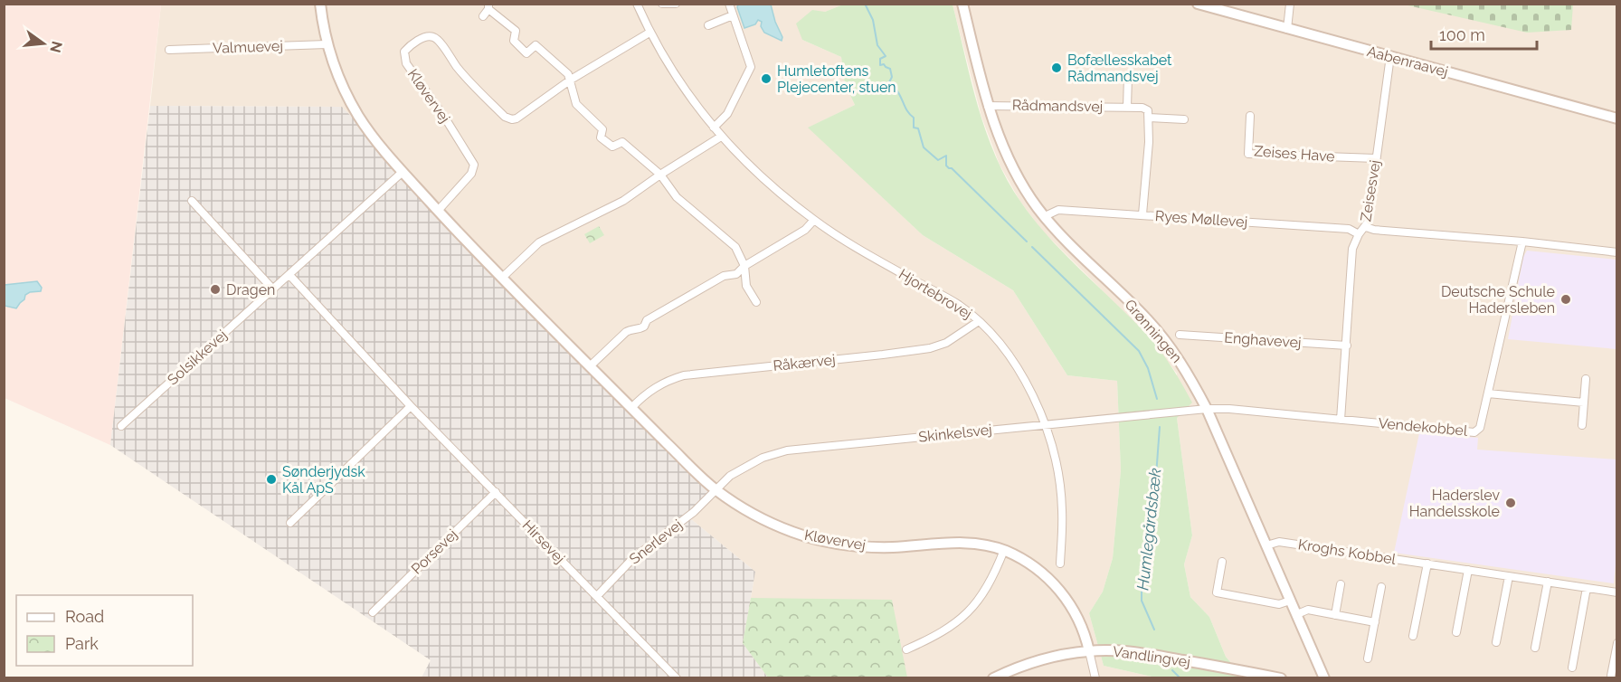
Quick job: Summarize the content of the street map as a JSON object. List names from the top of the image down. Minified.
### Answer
{"streets":{"street":["Valmuevej","Aabenraavej","Kløvervej","Rådmandsvej","Zeises Have","Zeisesvej","Ryes Møllevej","Hjortebrovej","Grønningen","Enghavevej","Solsikkevej","Råkærvej","Vendekobbel","Skinkelsvej","Hirsevej","Snerlevej","Porsevej","Kroghs Kobbel","Vandlingvej"]},"crossings":[["Valmuevej","Kløvervej"],["Aabenraavej","Zeisesvej"],["Kløvervej","Solsikkevej"],["Kløvervej","Råkærvej"],["Kløvervej","Skinkelsvej"],["Kløvervej","Snerlevej"],["Kløvervej","Vandlingvej"],["Rådmandsvej","Grønningen"],["Zeises Have","Zeisesvej"],["Zeisesvej","Ryes Møllevej"],["Zeisesvej","Enghavevej"],["Zeisesvej","Vendekobbel"],["Ryes Møllevej","Grønningen"],["Hjortebrovej","Råkærvej"],["Hjortebrovej","Skinkelsvej"],["Grønningen","Vendekobbel"],["Grønningen","Skinkelsvej"],["Grønningen","Kroghs Kobbel"],["Solsikkevej","Hirsevej"],["Vendekobbel","Skinkelsvej"],["Skinkelsvej","Snerlevej"],["Hirsevej","Snerlevej"],["Hirsevej","Porsevej"]],"water":["Humlegårdsbæk"],"places":["Bofællesskabet Rådmandsvej","Humletoftens Plejecenter, stuen","Dragen","Deutsche Schule Hadersleben","Sønderjydsk Kål ApS","Haderslev Handelsskole"],"legend":["Road","Park"],"scale_bar":"100 m","north":"right"}
